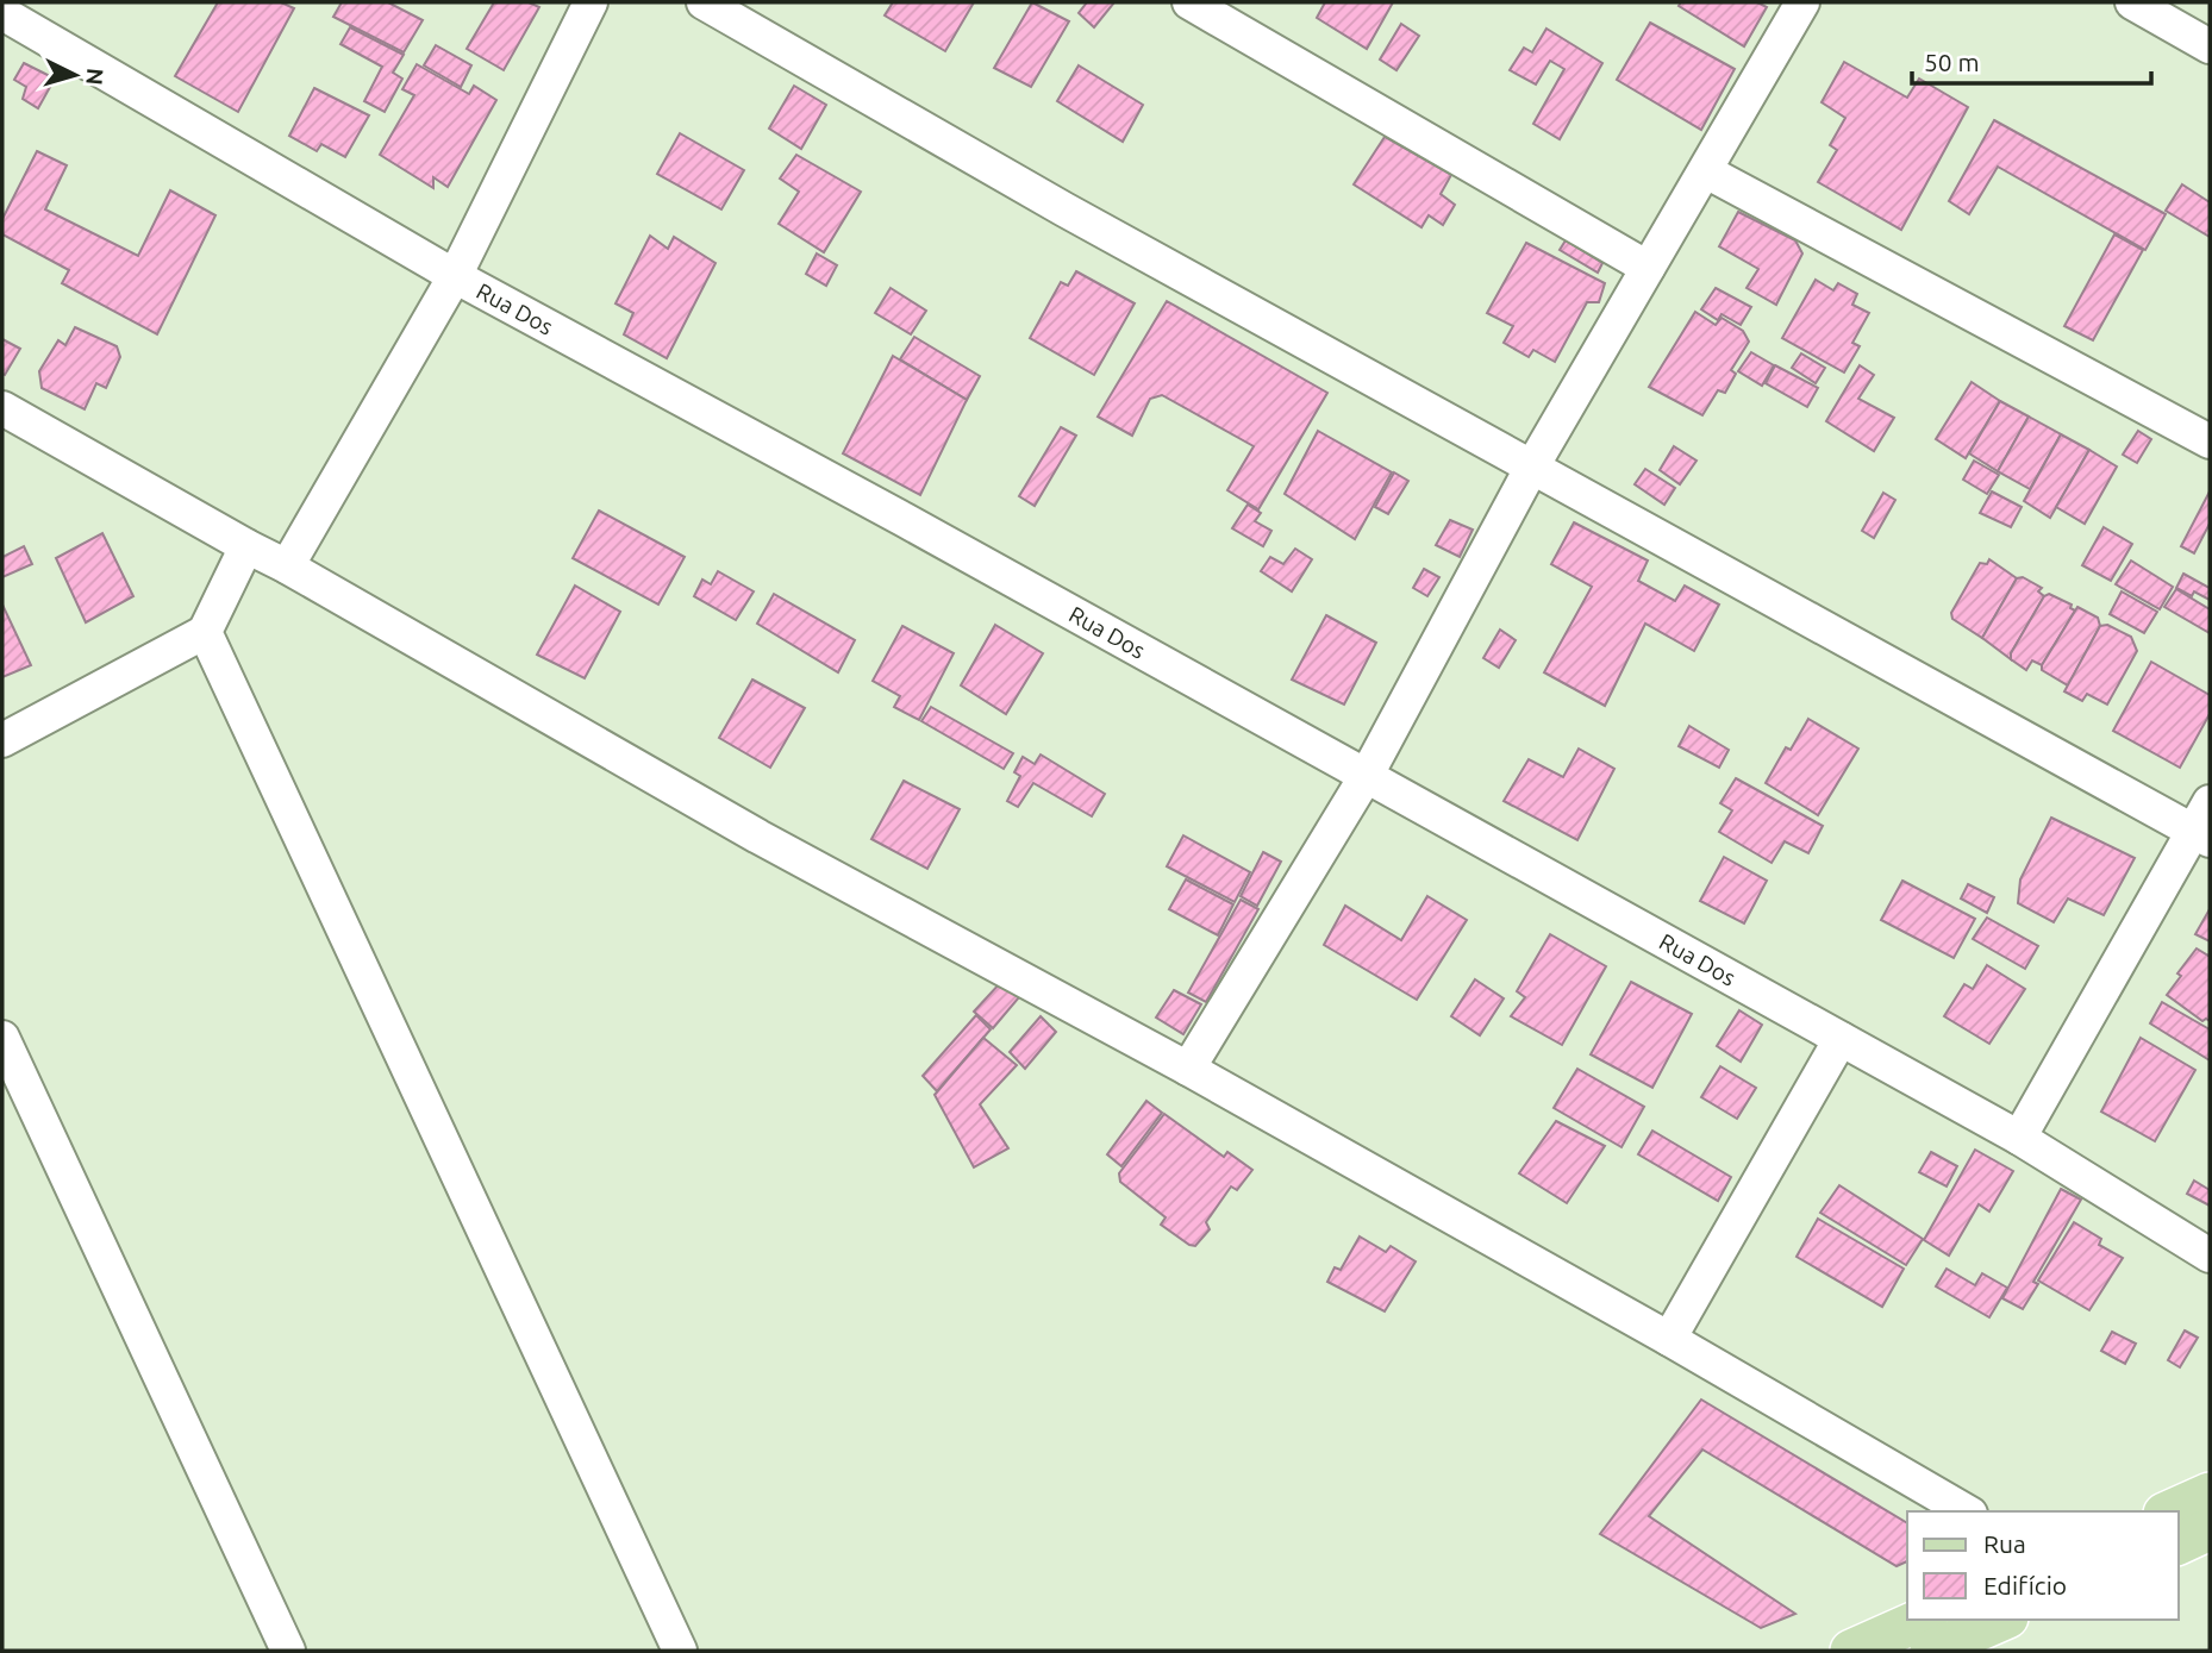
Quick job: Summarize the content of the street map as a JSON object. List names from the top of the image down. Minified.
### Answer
{"streets":{"street":["Rua Dos"]},"legend":["Rua","Edifício"],"scale_bar":"50 m","north":"right"}
